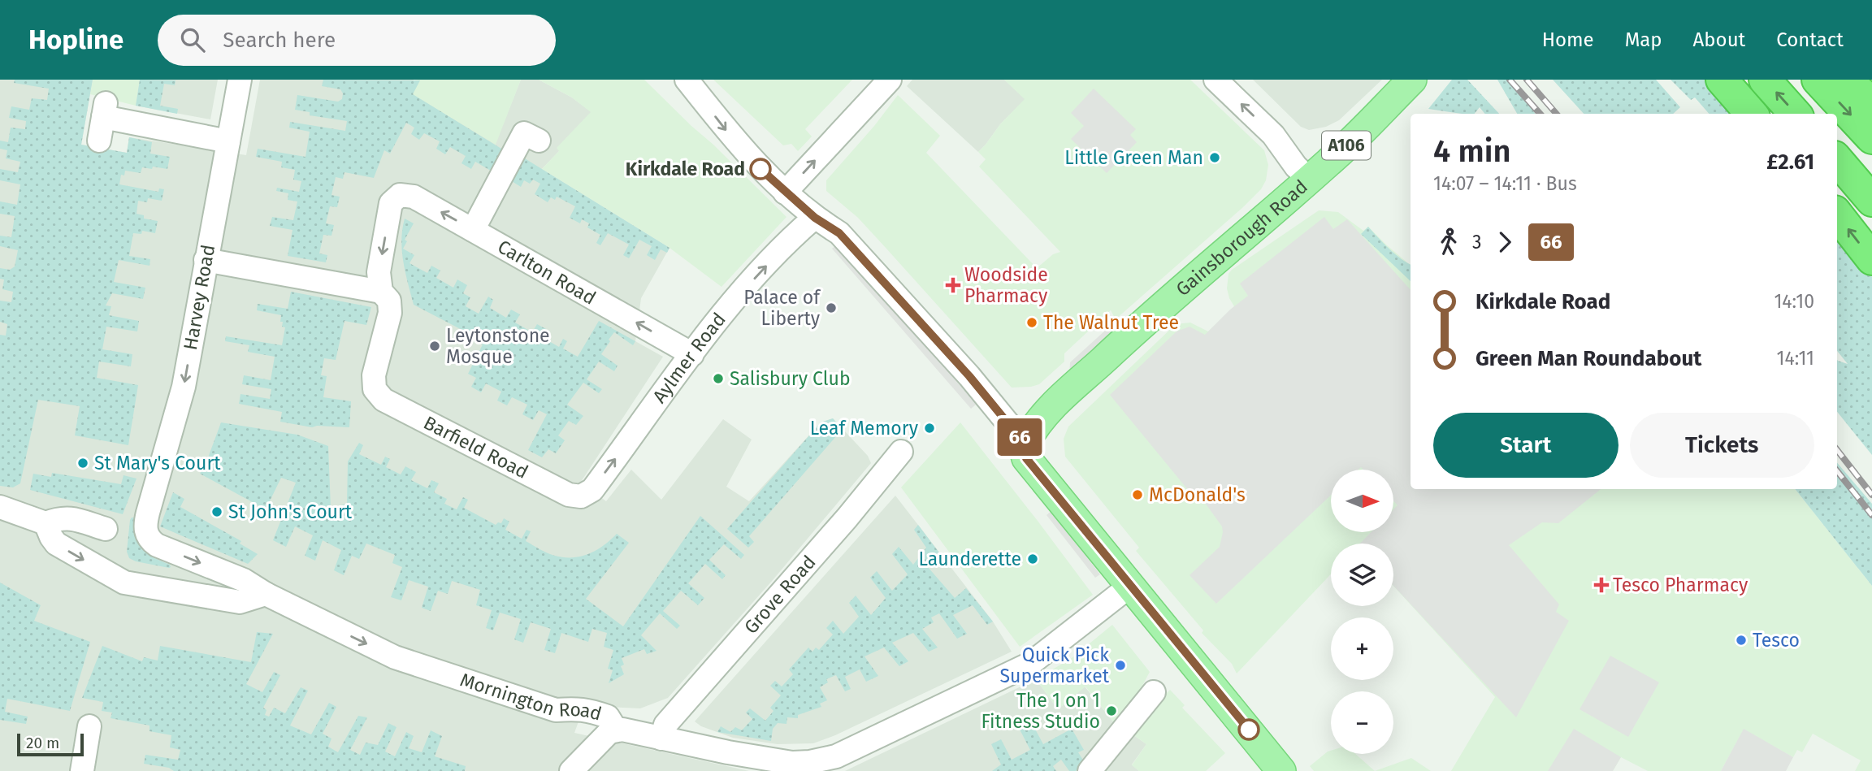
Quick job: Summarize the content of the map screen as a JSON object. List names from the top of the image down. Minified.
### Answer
{"streets":{"main road":["A106","Gainsborough Road"],"street":["Carlton Road","Harvey Road","Aylmer Road","Barfield Road","Grove Road","Mornington Road"]},"crossings":[["Carlton Road","Aylmer Road"],["Carlton Road","Barfield Road"],["Harvey Road","Mornington Road"],["Aylmer Road","Barfield Road"],["Grove Road","Mornington Road"]],"one_way":["Harvey Road","Aylmer Road"],"places":{"other":["Little Green Man","Kirkdale Road","Palace of Liberty","The Walnut Tree","Leytonstone Mosque","Salisbury Club","Leaf Memory","St Mary's Court","McDonald's","St John's Court","Launderette","Tesco","Quick Pick Supermarket","The 1 on 1 Fitness Studio"],"health":["Woodside Pharmacy","Tesco Pharmacy"]},"lines":["bus line 66"],"scale_bar":"20 m","north":"right","page":{"header":"Hopline","search":"Search here","nav":["Home","Map","About","Contact"],"on_map":"66","heading":["4 min","14:07 – 14:11 · Bus","£2.61"],"legs":["3","66"],"list":[{"name":"Kirkdale Road","value":"14:10"},{"name":"Green Man Roundabout","value":"14:11"}],"buttons":["Start","Tickets"],"map_buttons":["+","−"],"scale":"20 m"}}
